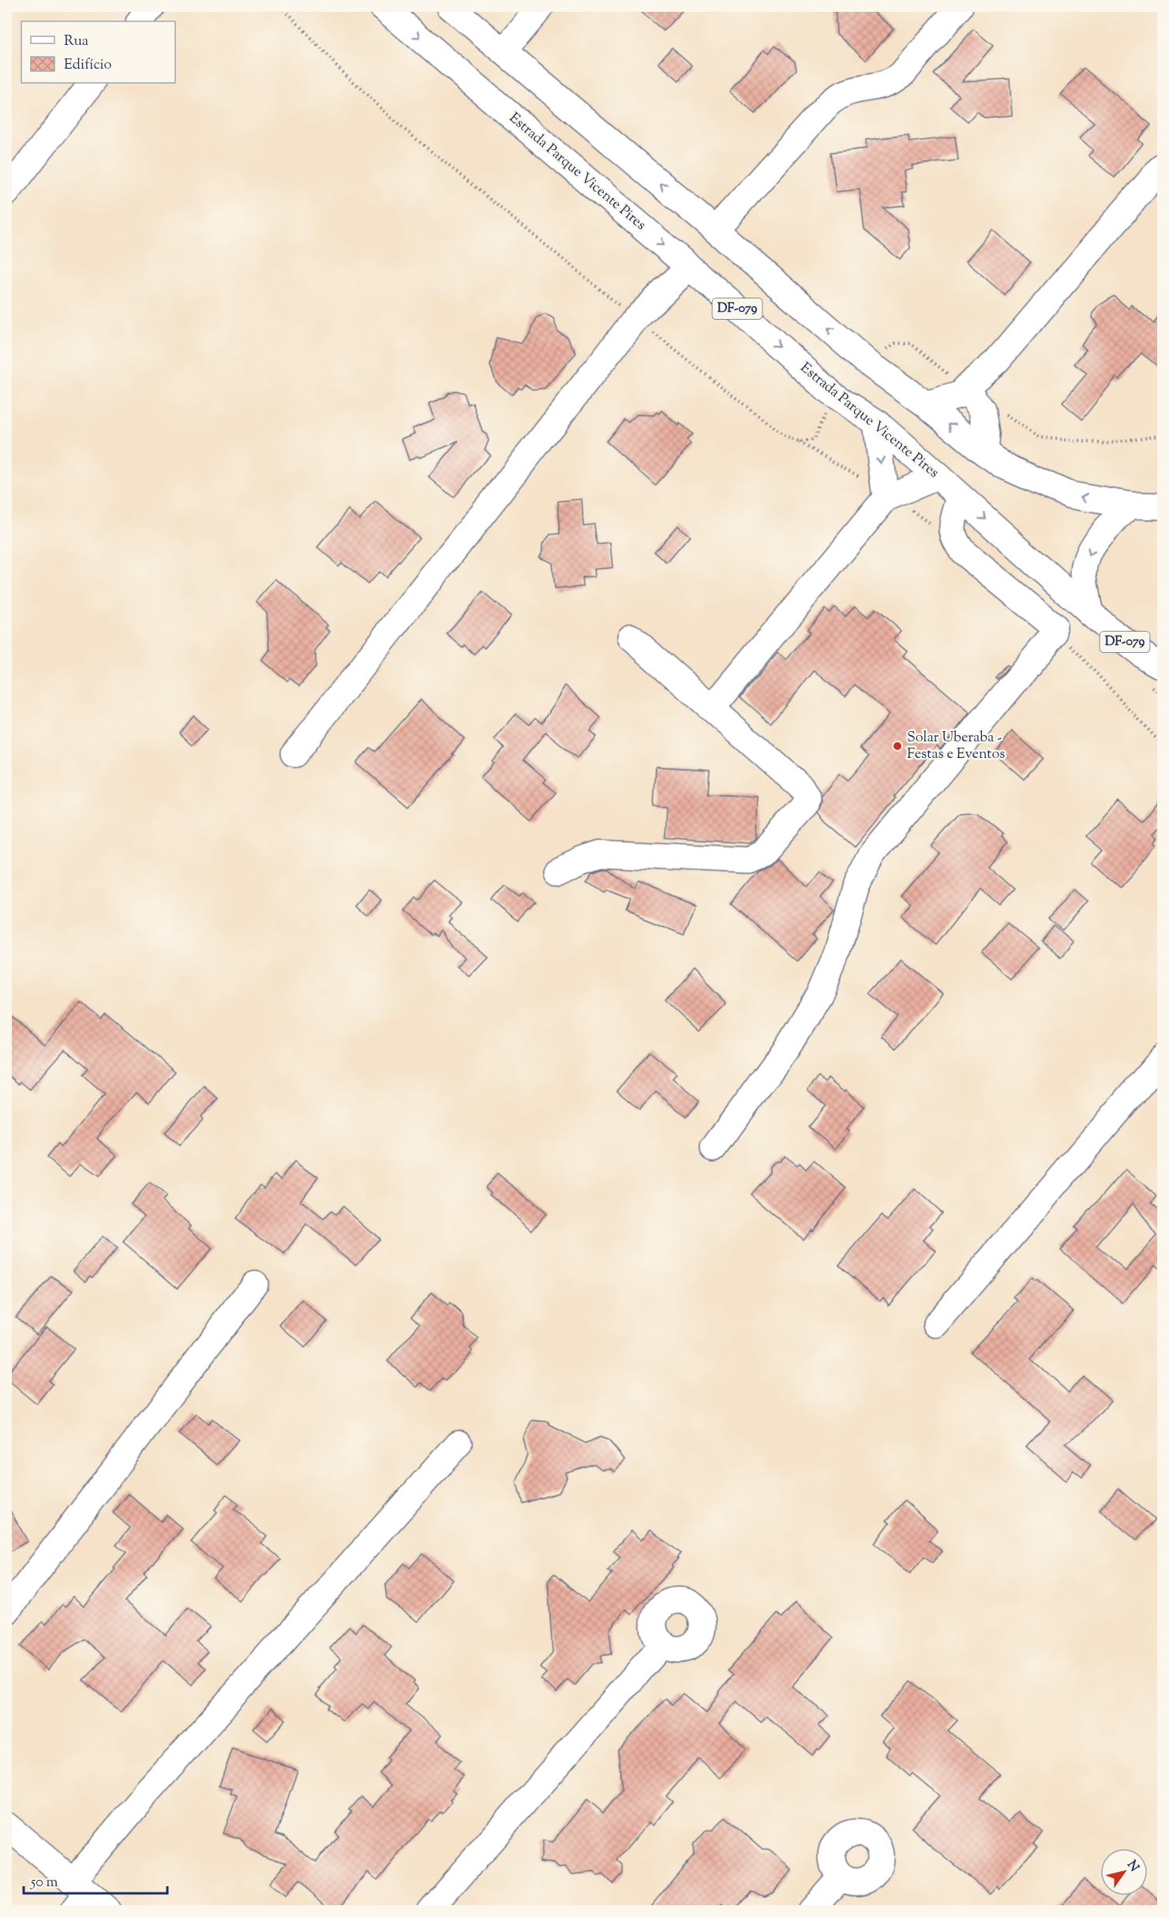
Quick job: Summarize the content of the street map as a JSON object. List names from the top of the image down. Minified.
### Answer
{"streets":{"street":["Estrada Parque Vicente Pires","DF-079"]},"places":["Solar Uberaba - Festas e Eventos"],"legend":["Rua","Edifício"],"scale_bar":"50 m","north":"top right"}
